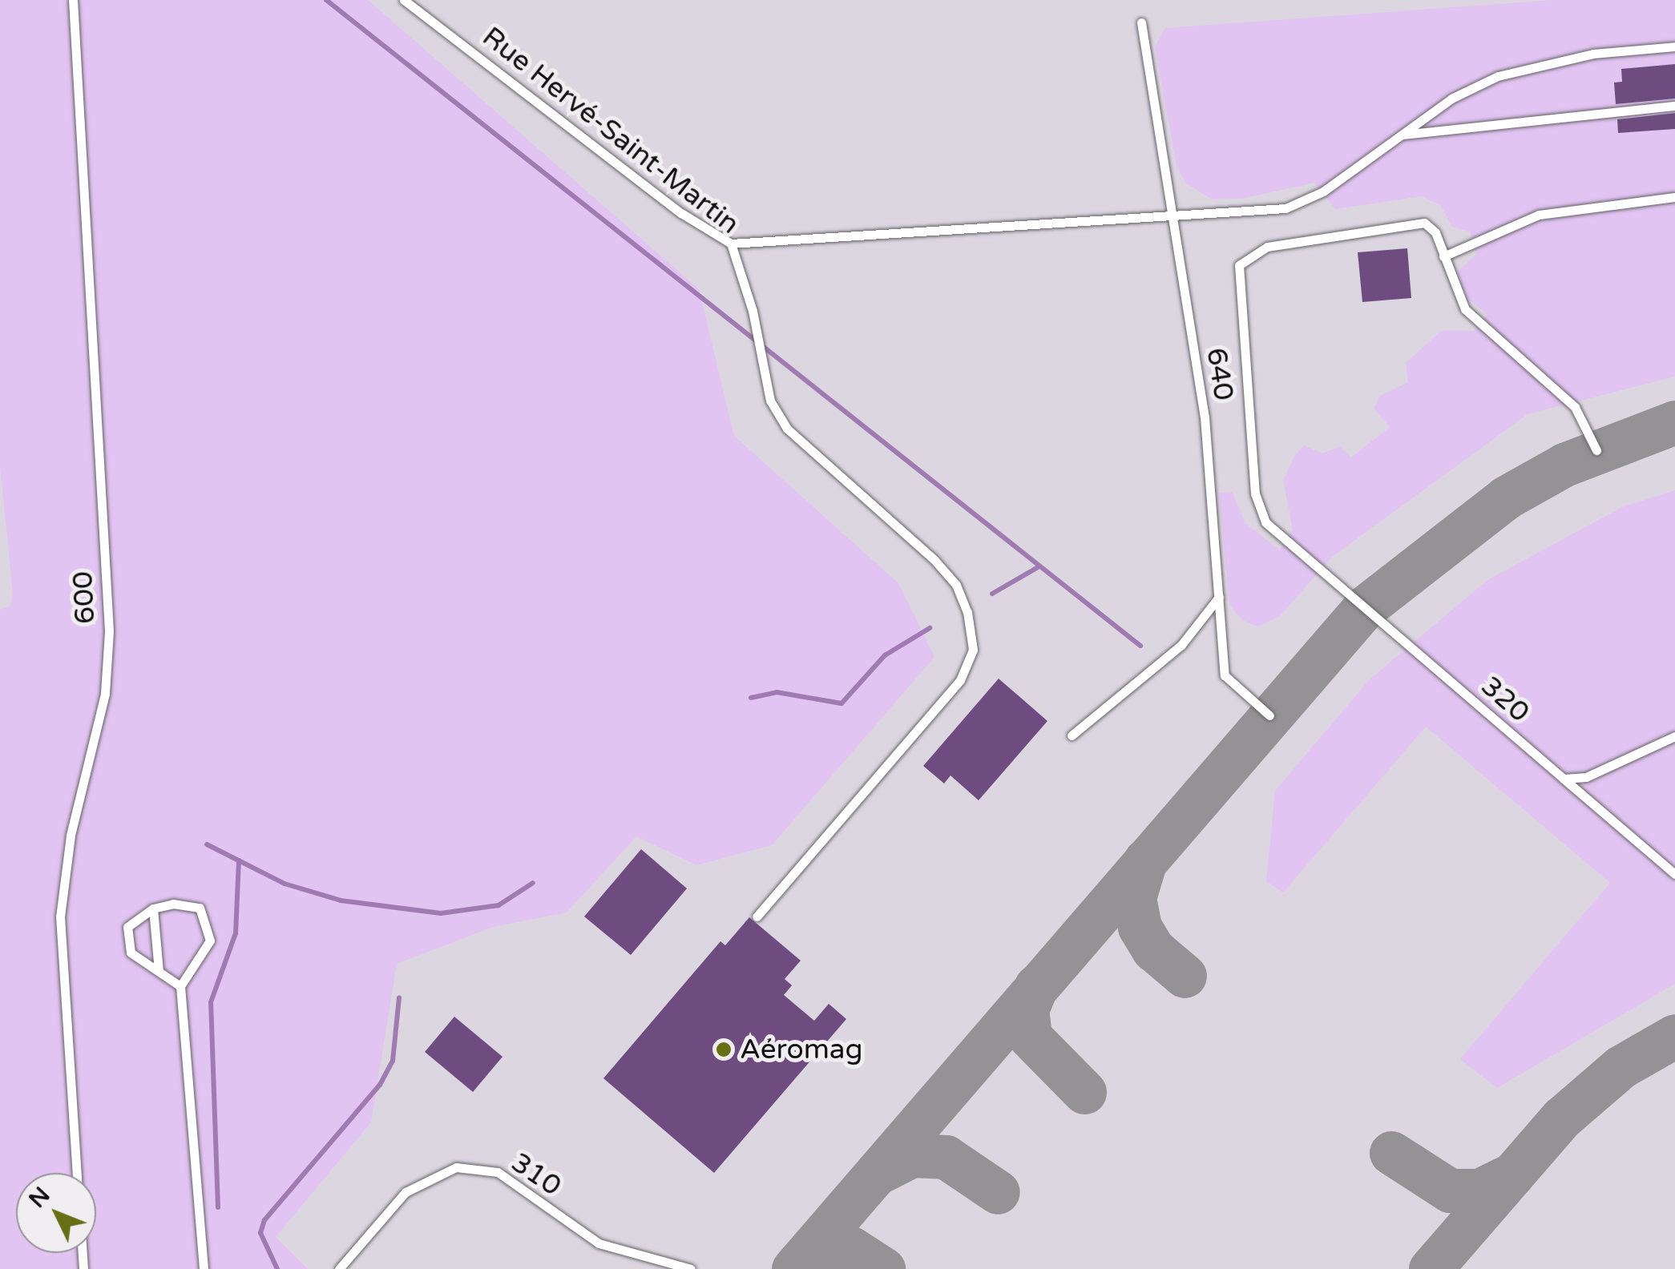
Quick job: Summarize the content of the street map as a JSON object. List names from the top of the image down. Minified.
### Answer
{"streets":{"lane":["Rue Hervé-Saint-Martin","640","600","320","310"]},"places":["Aéromag"],"north":"top left"}
